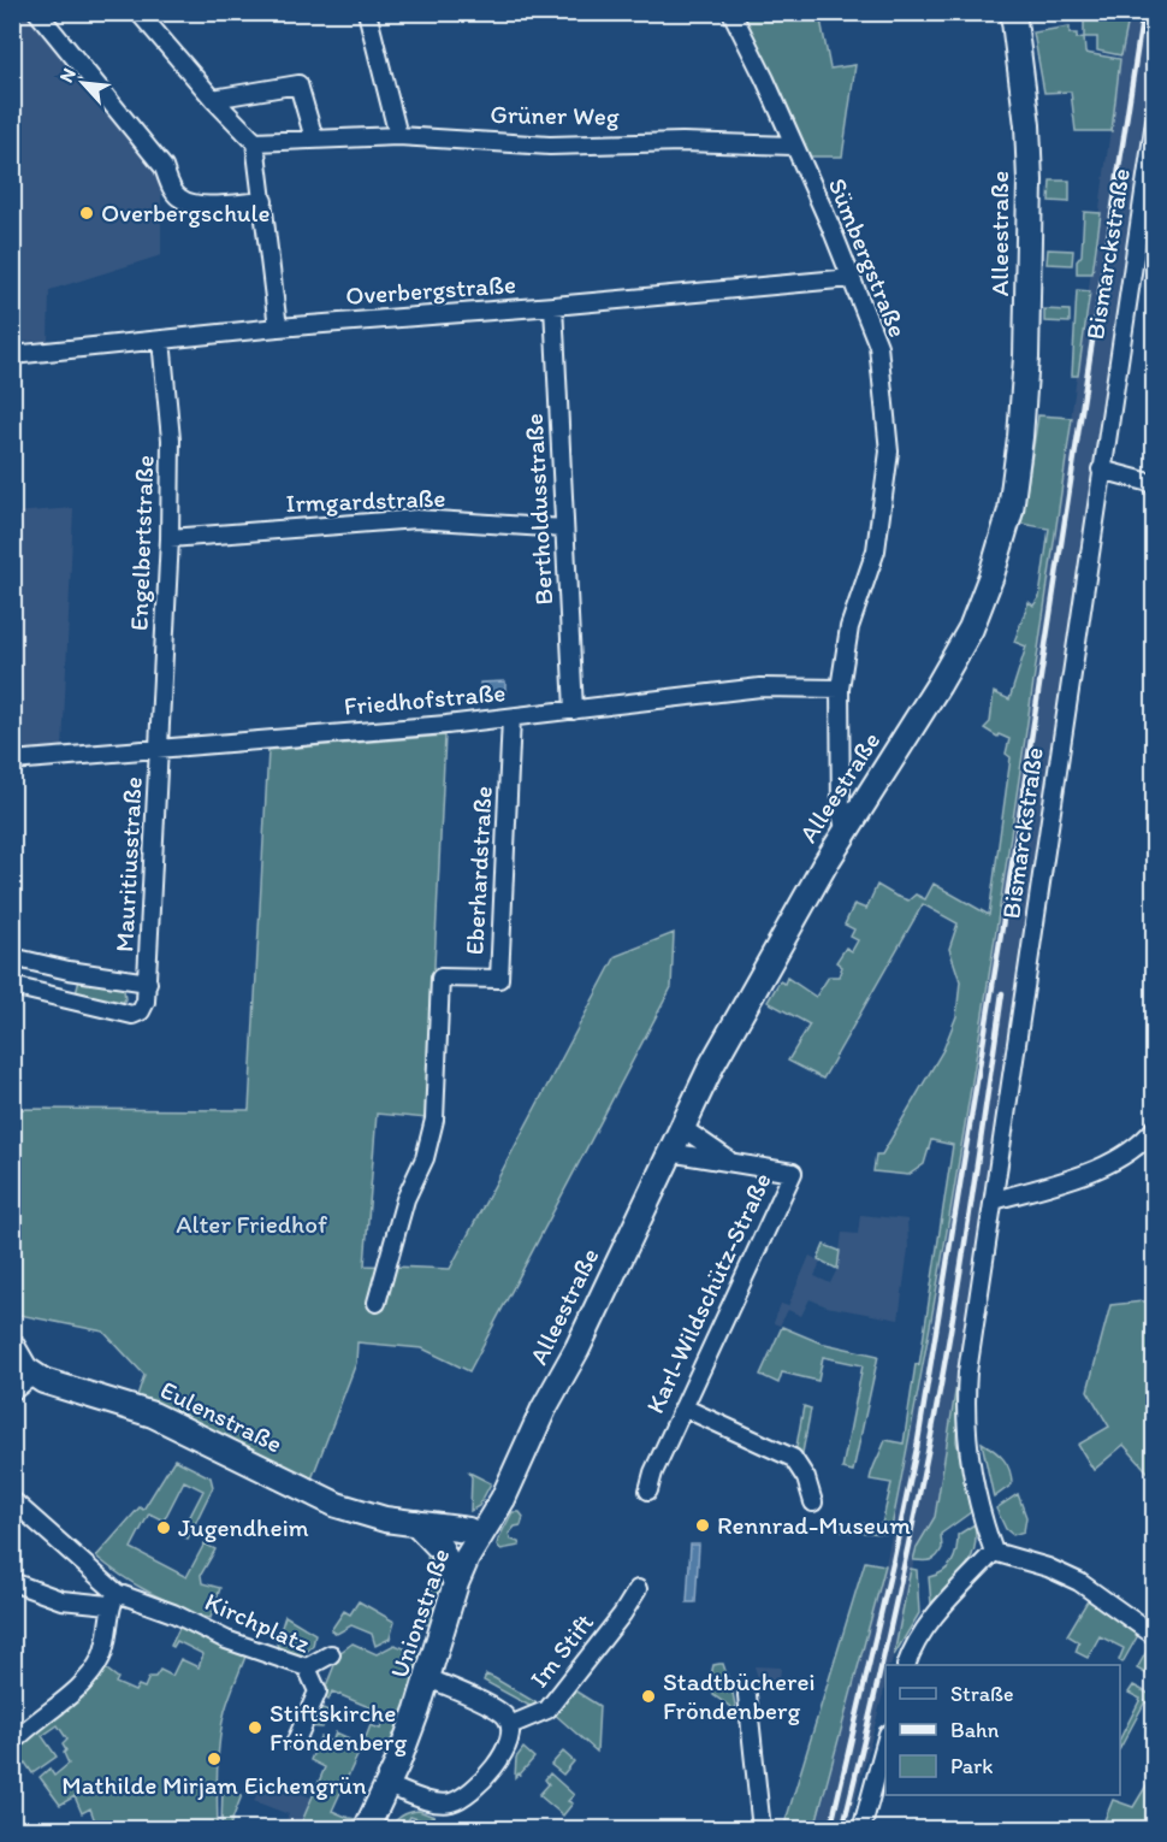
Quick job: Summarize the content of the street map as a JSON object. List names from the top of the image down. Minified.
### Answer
{"streets":{"main road":["Alleestraße","Eulenstraße","Unionstraße"],"street":["Grüner Weg","Bismarckstraße","Sümbergstraße","Overbergstraße","Irmgardstraße","Bertholdusstraße","Engelbertstraße","Friedhofstraße","Mauritiusstraße","Eberhardstraße","Karl-Wildschütz-Straße","Kirchplatz","Im Stift"]},"crossings":[["Grüner Weg","Sümbergstraße"],["Alleestraße","Sümbergstraße"],["Alleestraße","Karl-Wildschütz-Straße"],["Alleestraße","Eulenstraße"],["Alleestraße","Unionstraße"],["Sümbergstraße","Overbergstraße"],["Sümbergstraße","Friedhofstraße"],["Overbergstraße","Bertholdusstraße"],["Overbergstraße","Engelbertstraße"],["Irmgardstraße","Bertholdusstraße"],["Irmgardstraße","Engelbertstraße"],["Bertholdusstraße","Friedhofstraße"],["Engelbertstraße","Friedhofstraße"],["Engelbertstraße","Mauritiusstraße"],["Friedhofstraße","Mauritiusstraße"],["Friedhofstraße","Eberhardstraße"],["Eulenstraße","Unionstraße"]],"parks":["Alter Friedhof"],"places":["Overbergschule","Rennrad-Museum","Jugendheim","Stadtbücherei Fröndenberg","Stiftskirche Fröndenberg","Mathilde Mirjam Eichengrün"],"legend":["Straße","Bahn","Park"],"north":"top left"}
